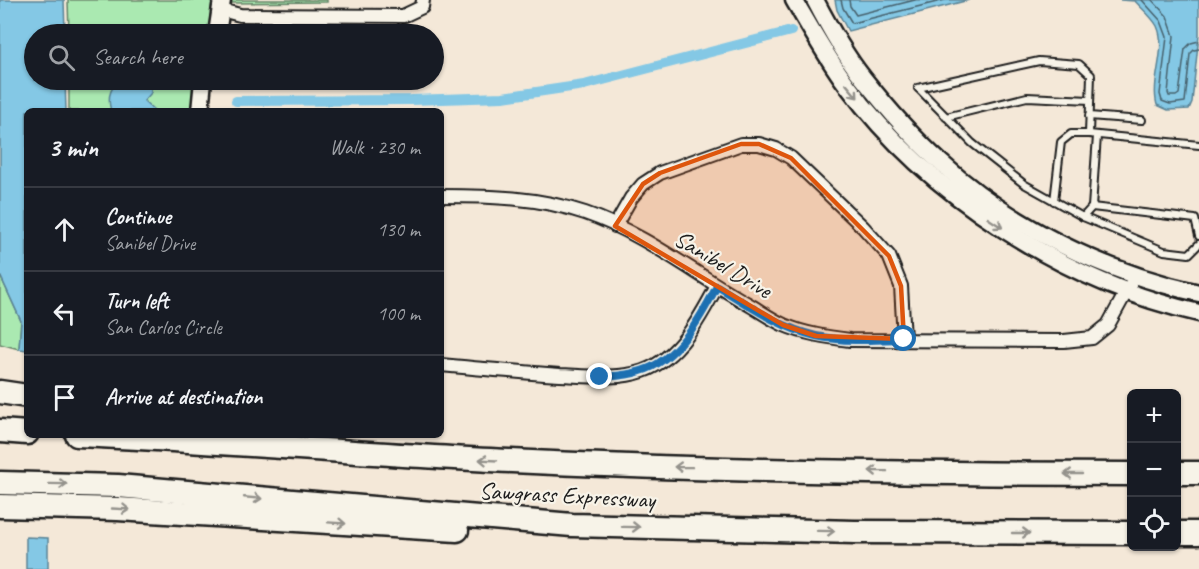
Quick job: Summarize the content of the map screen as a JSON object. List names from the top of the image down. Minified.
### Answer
{"streets":{"highway":["Sawgrass Expressway"],"street":["Sanibel Drive"]},"page":{"search":"Search here","heading":["3 min","Walk · 230 m"],"list":[["Continue","Sanibel Drive","130 m"],["Turn left","San Carlos Circle","100 m"],"Arrive at destination"],"map_buttons":["+","−"]}}
